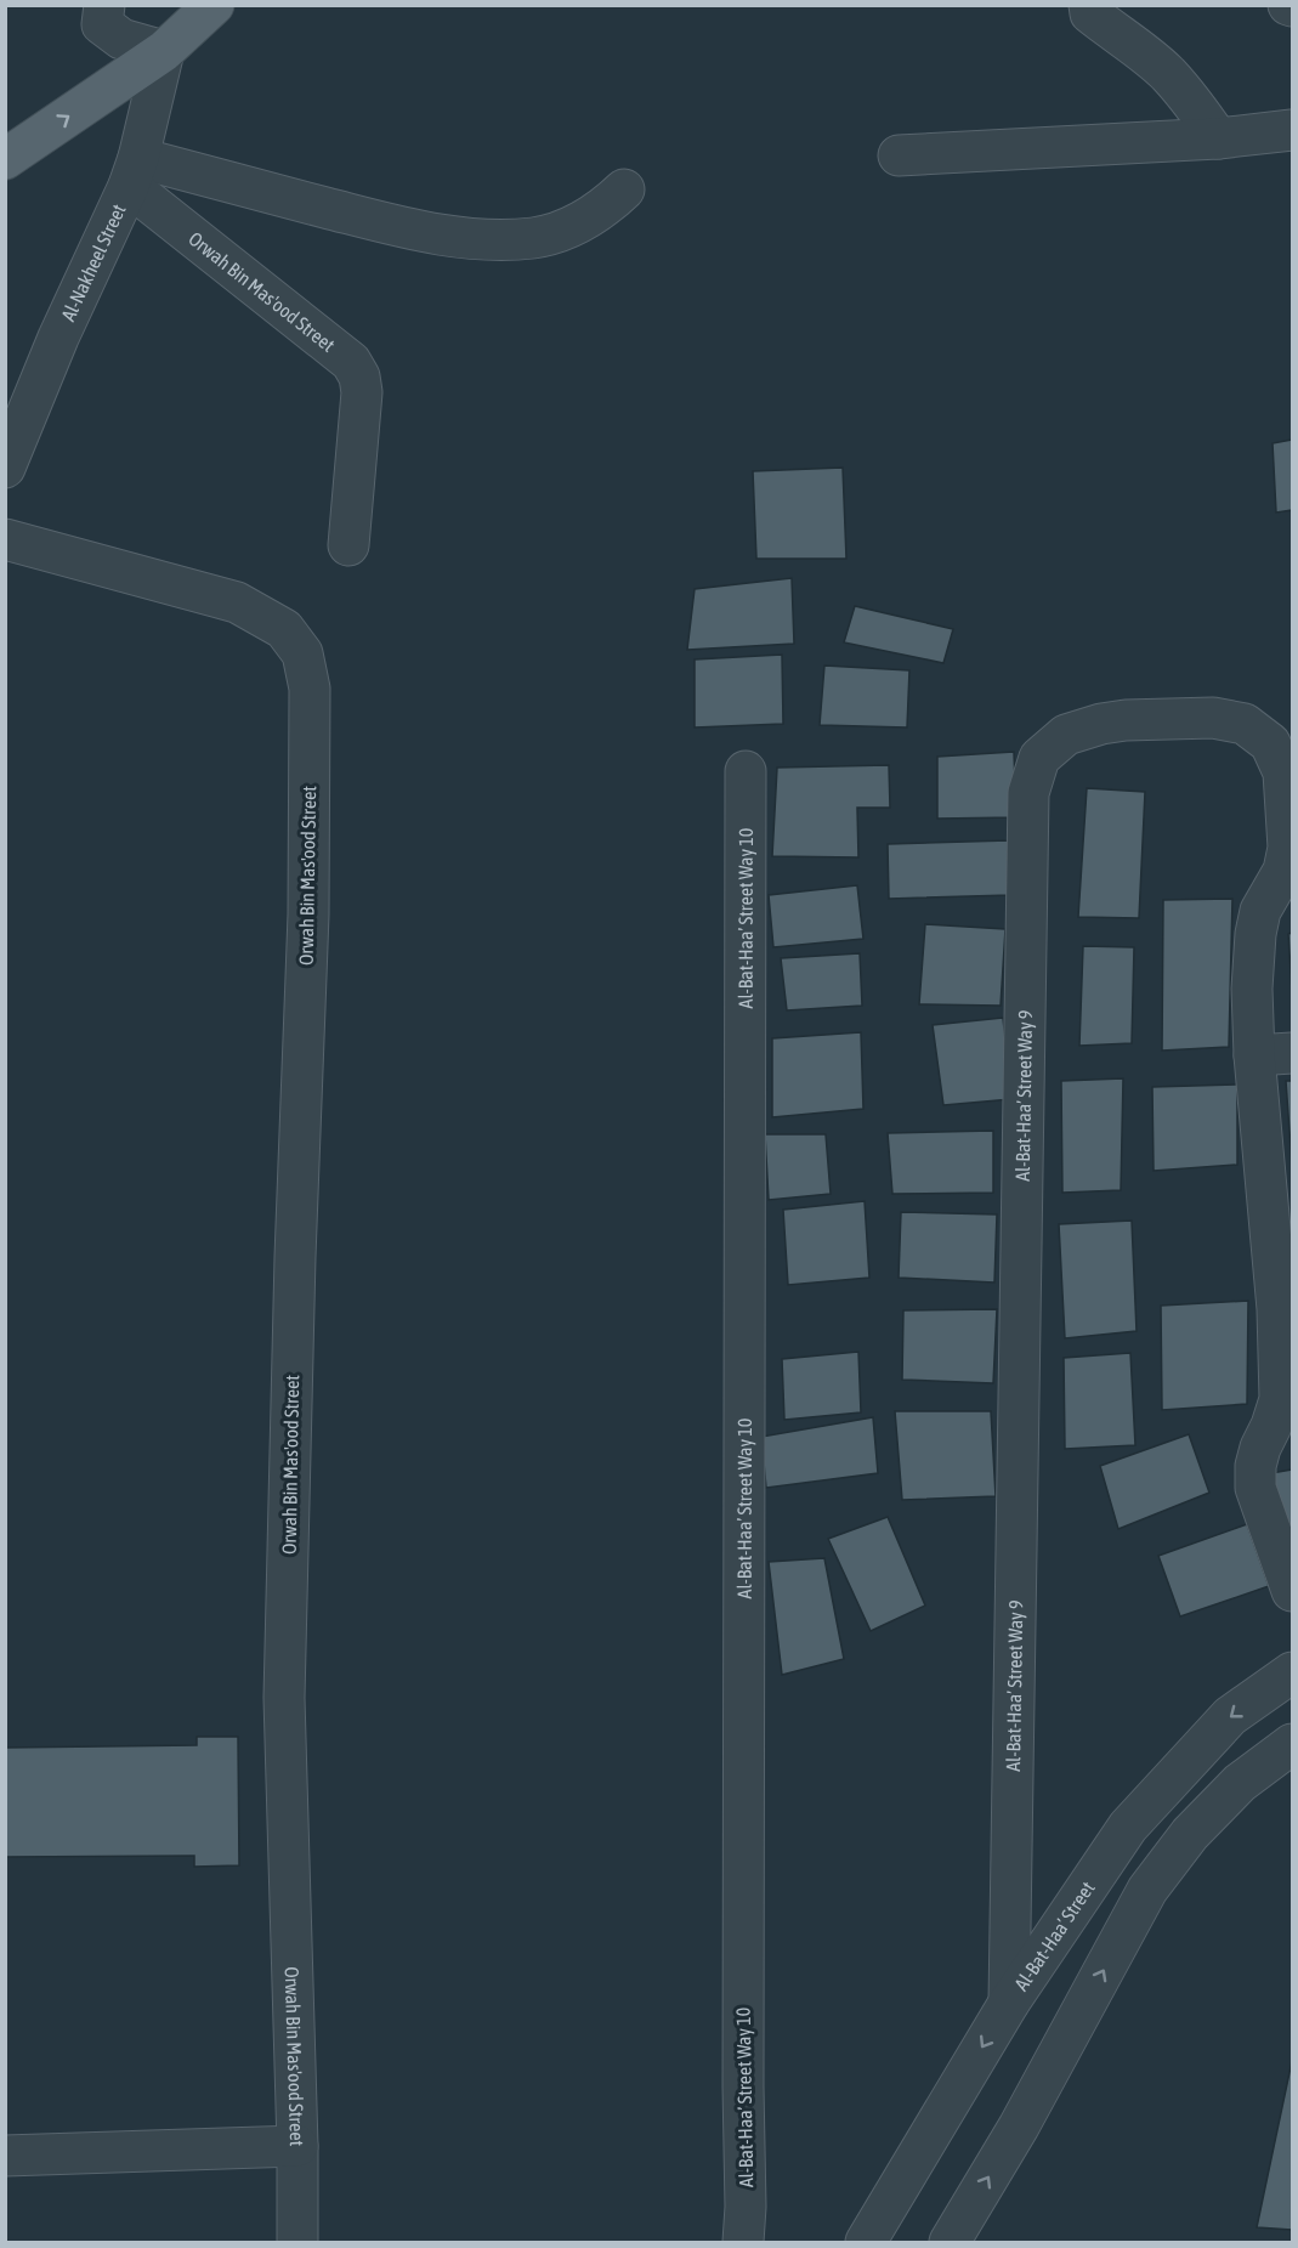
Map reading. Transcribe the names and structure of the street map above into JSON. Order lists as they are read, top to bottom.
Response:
{
  "streets": {
    "street": [
      "Al-Nakheel Street",
      "Orwah Bin Mas'ood Street",
      "Al-Bat-Haa’ Street Way 10",
      "Al-Bat-Haa’ Street Way 9",
      "Al-Bat-Haa’ Street"
    ]
  },
  "crossings": [
    ["Al-Nakheel Street", "Orwah Bin Mas'ood Street"],
    ["Al-Bat-Haa’ Street Way 9", "Al-Bat-Haa’ Street"]
  ]
}
